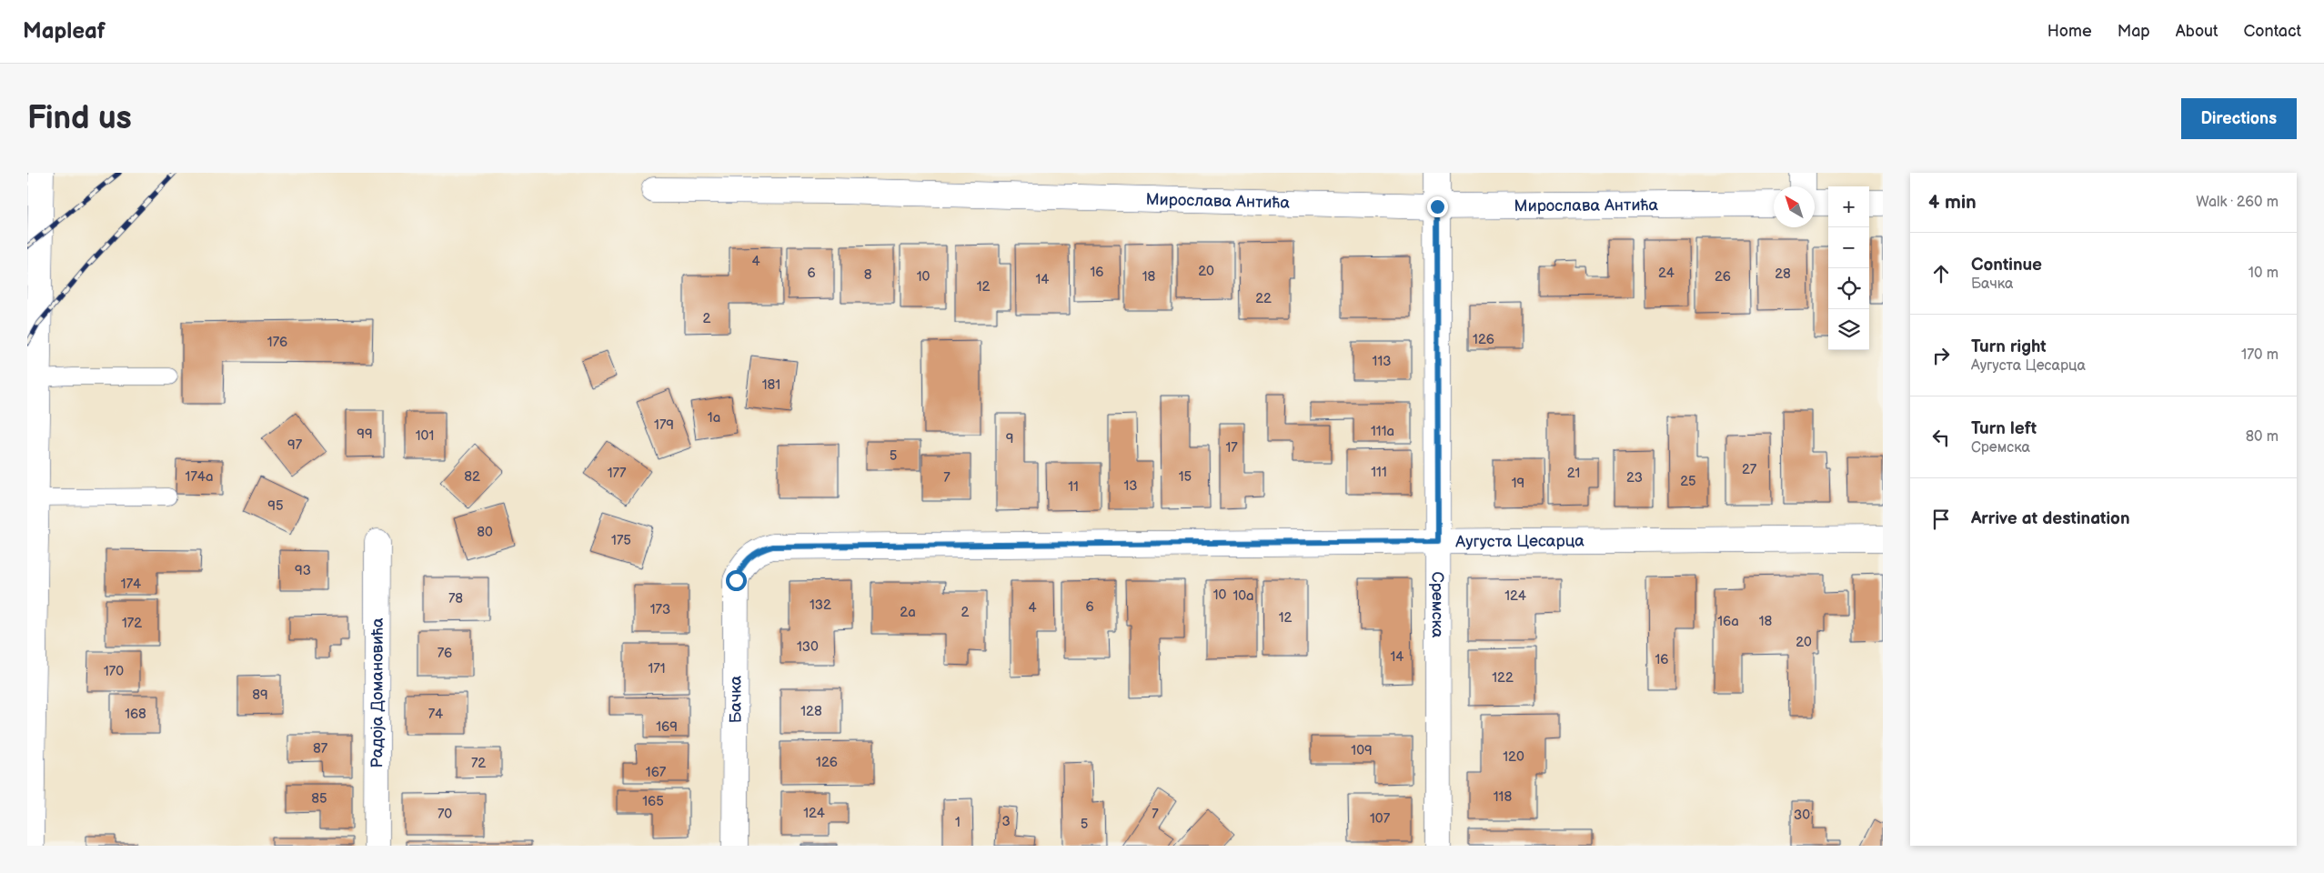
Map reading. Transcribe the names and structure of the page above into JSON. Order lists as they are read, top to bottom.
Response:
{
  "streets": {
    "street": [
      "Мирослава Антића",
      "Аугуста Цесарца",
      "Сремска",
      "Радоја Домановића",
      "Бачка"
    ]
  },
  "crossings": [
    ["Мирослава Антића", "Сремска"],
    ["Аугуста Цесарца", "Сремска"],
    ["Аугуста Цесарца", "Бачка"]
  ],
  "house_numbers": [
    "4",
    "20",
    "16",
    "6",
    "24",
    "28",
    "8",
    "10",
    "18",
    "26",
    "14",
    "12",
    "22",
    "2",
    "126",
    "176",
    "113",
    "181",
    "1a",
    "179",
    "111a",
    "99",
    "101",
    "9",
    "97",
    "17",
    "5",
    "27",
    "111",
    "177",
    "21",
    "174a",
    "82",
    "15",
    "7",
    "23",
    "25",
    "19",
    "13",
    "11",
    "95",
    "80",
    "175",
    "93",
    "174",
    "10",
    "10a",
    "124",
    "78",
    "132",
    "6",
    "4",
    "173",
    "2a",
    "2",
    "12",
    "16a",
    "18",
    "172",
    "20",
    "130",
    "76",
    "14",
    "16",
    "171",
    "170",
    "122",
    "89",
    "128",
    "168",
    "74",
    "169",
    "87",
    "109",
    "120",
    "126",
    "72",
    "167",
    "118",
    "85",
    "165",
    "124",
    "70",
    "7",
    "30",
    "107",
    "3",
    "1",
    "5"
  ],
  "north": "top left",
  "page": {
    "header": "Mapleaf",
    "nav": [
      "Home",
      "Map",
      "About",
      "Contact"
    ],
    "buttons": "Directions",
    "title": "Find us",
    "heading": ["4 min", "Walk · 260 m"],
    "map_buttons": ["+", "−"],
    "list": [
      ["Continue", "Бачка", "10 m"],
      ["Turn right", "Аугуста Цесарца", "170 m"],
      ["Turn left", "Сремска", "80 m"],
      "Arrive at destination"
    ]
  }
}
